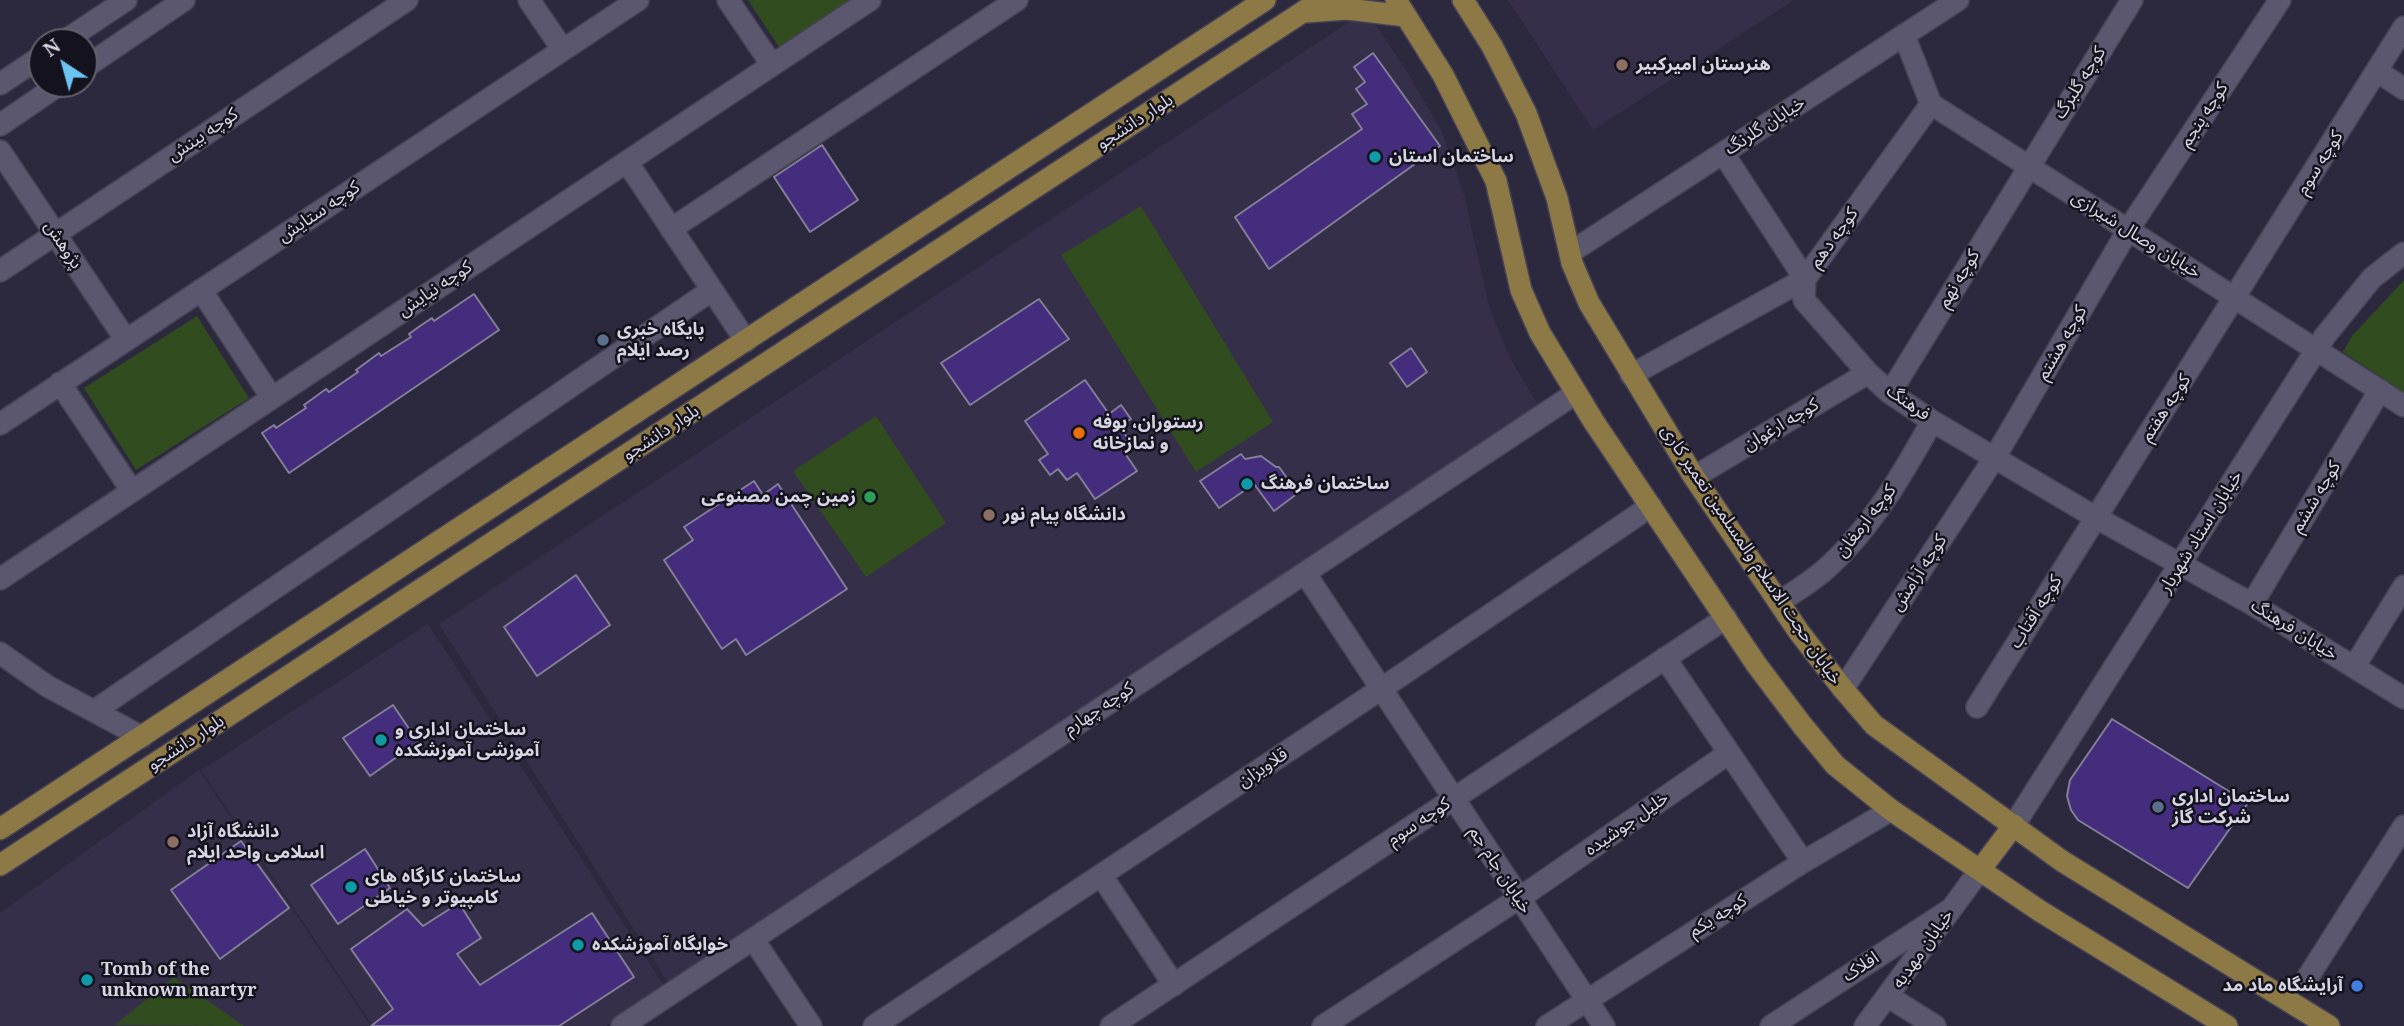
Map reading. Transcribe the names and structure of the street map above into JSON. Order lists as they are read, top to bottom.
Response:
{
  "streets": {
    "main road": ["بلوار دانشجو", "خیابان حجت الاسلام والمسلمین تعمیر کاری"],
    "street": [
      "کوچه گلبرگ",
      "کوچه پنجم",
      "خیابان گلرنگ",
      "کوچه بینش",
      "کوچه سوم",
      "کوچه ستایش",
      "خیابان وصال شیرازی",
      "کوچه دهم",
      "پژوهش",
      "کوچه نهم",
      "كوچه نيايش",
      "کوچه هشتم",
      "فرهنگ",
      "کوچه هفتم",
      "کوچه ارغوان",
      "کوچه ششم",
      "کوچه ارمغان",
      "خیابان استاد شهریار",
      "کوچه آرامش",
      "کوچه آفتاب",
      "خیابان فرهنگ",
      "کوچه چهارم",
      "قلاویزان",
      "خلیل جوشیده",
      "خیابان جام جم",
      "کوچه یکم",
      "خیابان مهدیه",
      "افلاک"
    ]
  },
  "crossings": [
    ["کوچه گلبرگ", "خیابان وصال شیرازی"],
    ["کوچه گلبرگ", "کوچه نهم"],
    ["کوچه پنجم", "خیابان وصال شیرازی"],
    ["کوچه پنجم", "کوچه هشتم"],
    ["خیابان گلرنگ", "فرهنگ"],
    ["خیابان گلرنگ", "خیابان حجت الاسلام والمسلمین تعمیر کاری"],
    ["کوچه بینش", "پژوهش"],
    ["کوچه سوم", "خیابان وصال شیرازی"],
    ["کوچه سوم", "کوچه هفتم"],
    ["کوچه سوم", "خیابان جام جم"],
    ["کوچه ستایش", "پژوهش"],
    ["خیابان وصال شیرازی", "کوچه دهم"],
    ["خیابان وصال شیرازی", "کوچه نهم"],
    ["خیابان وصال شیرازی", "کوچه هشتم"],
    ["خیابان وصال شیرازی", "کوچه هفتم"],
    ["خیابان وصال شیرازی", "کوچه ششم"],
    ["خیابان وصال شیرازی", "خیابان استاد شهریار"],
    ["کوچه دهم", "فرهنگ"],
    ["کوچه دهم", "خیابان حجت الاسلام والمسلمین تعمیر کاری"],
    ["کوچه نهم", "فرهنگ"],
    ["کوچه هشتم", "فرهنگ"],
    ["کوچه هشتم", "کوچه آرامش"],
    ["فرهنگ", "کوچه هفتم"],
    ["فرهنگ", "کوچه ارغوان"],
    ["فرهنگ", "کوچه ارمغان"],
    ["فرهنگ", "خیابان استاد شهریار"],
    ["فرهنگ", "کوچه آرامش"],
    ["فرهنگ", "کوچه آفتاب"],
    ["فرهنگ", "خیابان فرهنگ"],
    ["کوچه هفتم", "کوچه آفتاب"],
    ["کوچه ارغوان", "خیابان حجت الاسلام والمسلمین تعمیر کاری"],
    ["کوچه ششم", "خیابان فرهنگ"],
    ["کوچه ارمغان", "خیابان حجت الاسلام والمسلمین تعمیر کاری"],
    ["خیابان استاد شهریار", "خیابان حجت الاسلام والمسلمین تعمیر کاری"],
    ["خیابان استاد شهریار", "خیابان فرهنگ"],
    ["خیابان حجت الاسلام والمسلمین تعمیر کاری", "کوچه آرامش"],
    ["کوچه چهارم", "خیابان جام جم"],
    ["قلاویزان", "خیابان جام جم"],
    ["خلیل جوشیده", "خیابان جام جم"],
    ["خیابان جام جم", "کوچه یکم"],
    ["خیابان مهدیه", "افلاک"]
  ],
  "places": [
    "هنرستان امیرکبیر",
    "ساختمان استان",
    "پایگاه خبری رصد ایلام",
    "رستوران، بوفه و نمازخانه",
    "ساختمان فرهنگ",
    "زمین چمن مصنوعی",
    "دانشگاه پیام نور",
    "ساختمان اداری و آموزشی آموزشکده",
    "ساختمان اداری شرکت گاز",
    "دانشگاه آزاد اسلامی واحد ایلام",
    "ساختمان کارگاه های کامپیوتر و خیاطی",
    "خوابگاه آموزشکده",
    "Tomb of the unknown martyr",
    "آرایشگاه ماد مد"
  ],
  "north": "top left"
}
